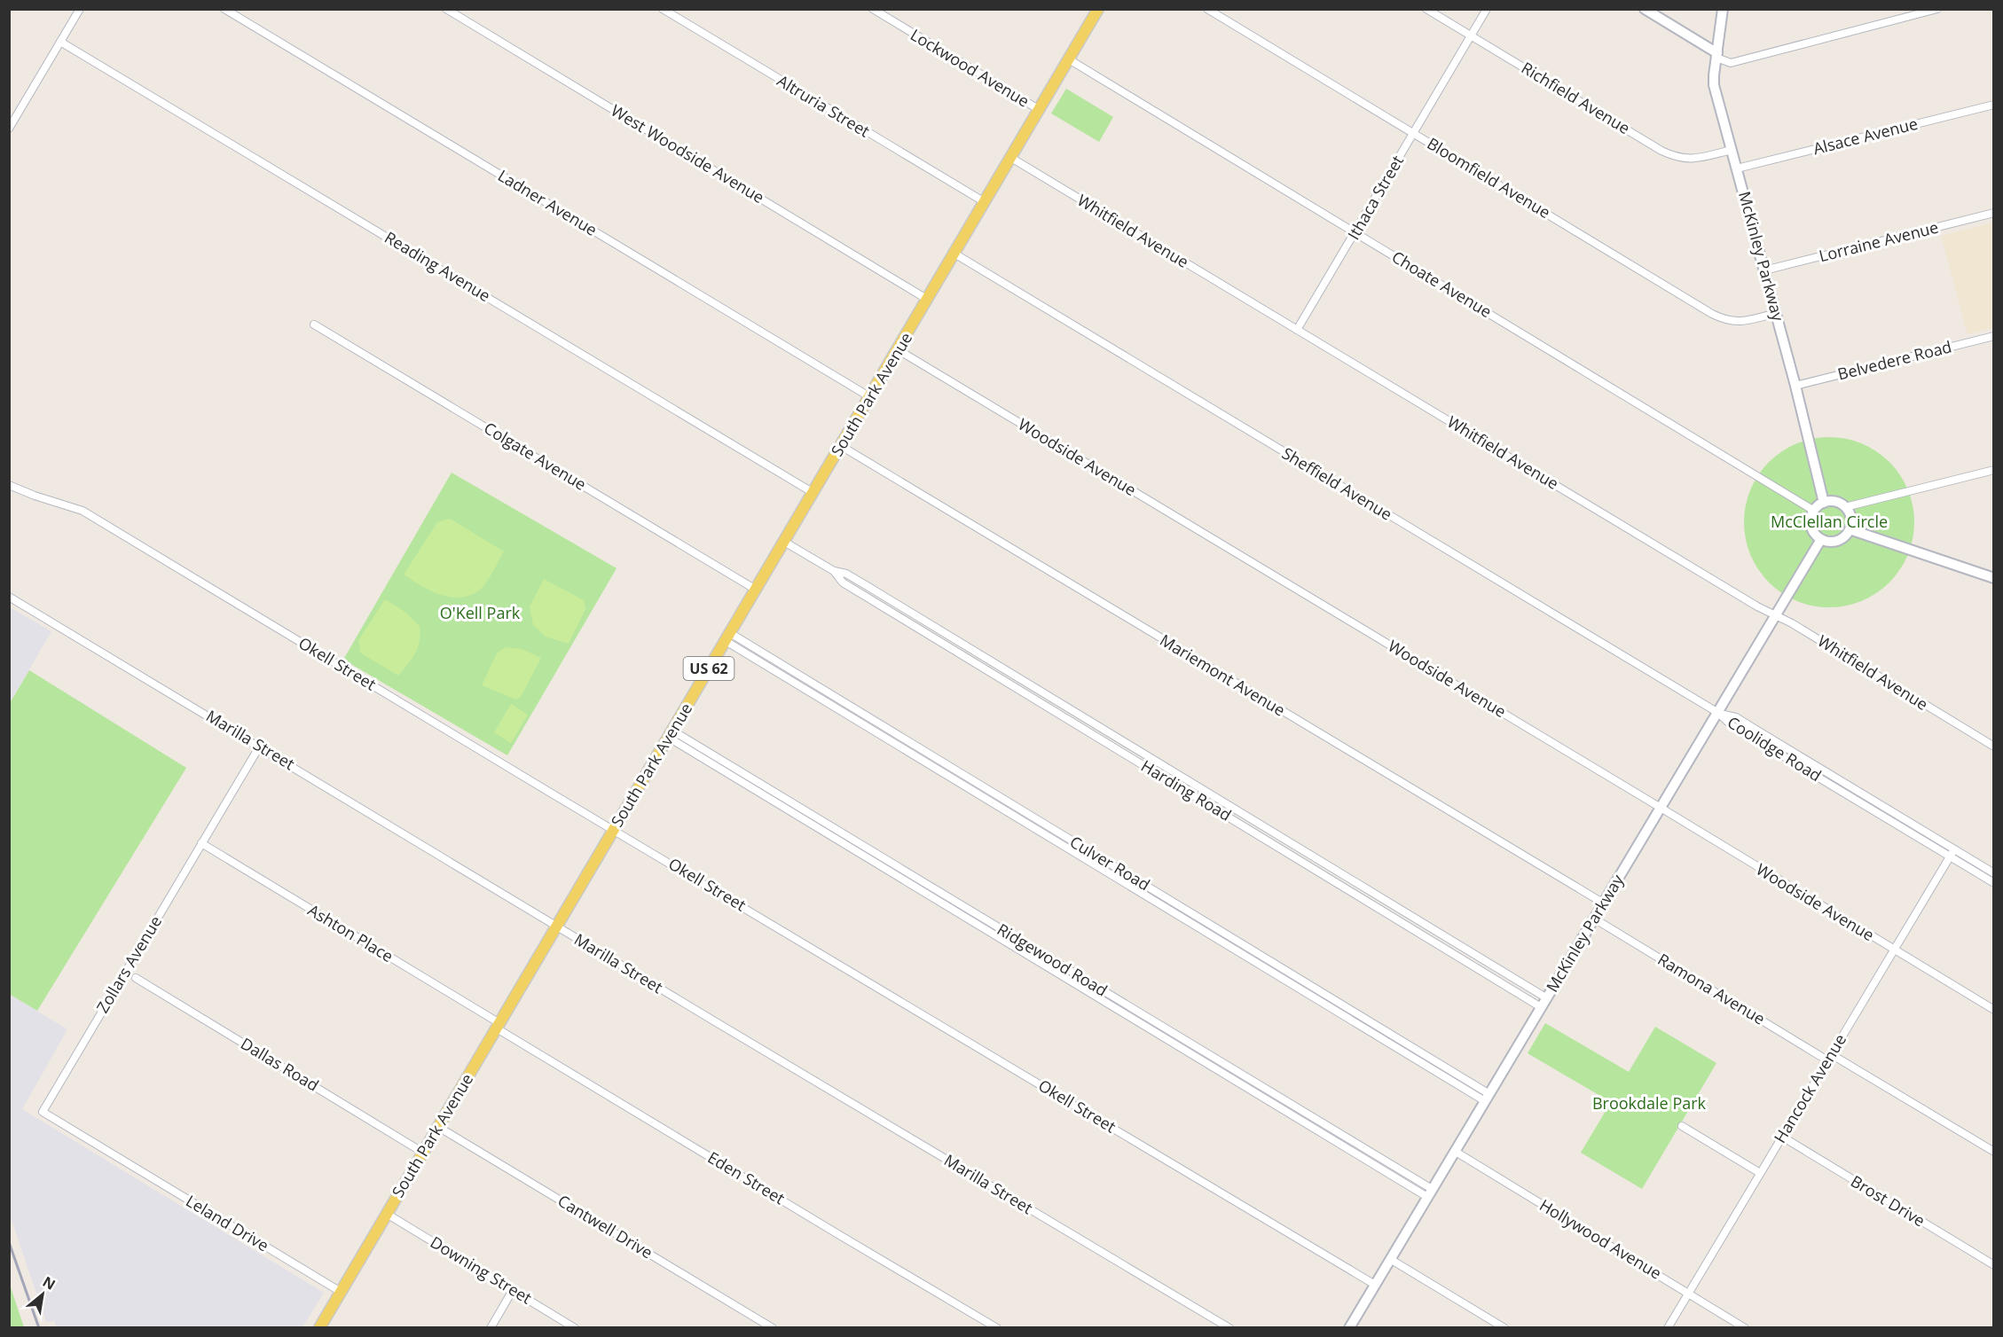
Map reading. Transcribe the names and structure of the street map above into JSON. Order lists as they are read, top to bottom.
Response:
{
  "streets": {
    "main road": ["South Park Avenue", "US 62"],
    "street": [
      "Lockwood Avenue",
      "Richfield Avenue",
      "Altruria Street",
      "Alsace Avenue",
      "West Woodside Avenue",
      "Bloomfield Avenue",
      "Ithaca Street",
      "Ladner Avenue",
      "Whitfield Avenue",
      "Lorraine Avenue",
      "McKinley Parkway",
      "Reading Avenue",
      "Choate Avenue",
      "Belvedere Road",
      "Colgate Avenue",
      "Woodside Avenue",
      "Sheffield Avenue",
      "Okell Street",
      "Mariemont Avenue",
      "Marilla Street",
      "Coolidge Road",
      "Harding Road",
      "Culver Road",
      "Ashton Place",
      "Ridgewood Road",
      "Zollars Avenue",
      "Ramona Avenue",
      "Dallas Road",
      "Hancock Avenue",
      "Eden Street",
      "Brost Drive",
      "Leland Drive",
      "Cantwell Drive",
      "Hollywood Avenue",
      "Downing Street"
    ]
  },
  "crossings": [
    ["Lockwood Avenue", "South Park Avenue"],
    ["Richfield Avenue", "Ithaca Street"],
    ["Richfield Avenue", "McKinley Parkway"],
    ["Altruria Street", "South Park Avenue"],
    ["Alsace Avenue", "McKinley Parkway"],
    ["West Woodside Avenue", "South Park Avenue"],
    ["Bloomfield Avenue", "Ithaca Street"],
    ["Bloomfield Avenue", "McKinley Parkway"],
    ["Ithaca Street", "Whitfield Avenue"],
    ["Ithaca Street", "Choate Avenue"],
    ["Ladner Avenue", "South Park Avenue"],
    ["Whitfield Avenue", "McKinley Parkway"],
    ["Whitfield Avenue", "South Park Avenue"],
    ["Lorraine Avenue", "McKinley Parkway"],
    ["McKinley Parkway", "Choate Avenue"],
    ["McKinley Parkway", "Belvedere Road"],
    ["McKinley Parkway", "Woodside Avenue"],
    ["McKinley Parkway", "Sheffield Avenue"],
    ["McKinley Parkway", "Okell Street"],
    ["McKinley Parkway", "Mariemont Avenue"],
    ["McKinley Parkway", "Coolidge Road"],
    ["McKinley Parkway", "Harding Road"],
    ["McKinley Parkway", "Culver Road"],
    ["McKinley Parkway", "Ridgewood Road"],
    ["McKinley Parkway", "Ramona Avenue"],
    ["McKinley Parkway", "Hollywood Avenue"],
    ["Reading Avenue", "South Park Avenue"],
    ["Choate Avenue", "South Park Avenue"],
    ["South Park Avenue", "Colgate Avenue"],
    ["South Park Avenue", "Woodside Avenue"],
    ["South Park Avenue", "Sheffield Avenue"],
    ["South Park Avenue", "Okell Street"],
    ["South Park Avenue", "Mariemont Avenue"],
    ["South Park Avenue", "Marilla Street"],
    ["South Park Avenue", "Harding Road"],
    ["South Park Avenue", "Culver Road"],
    ["South Park Avenue", "Ashton Place"],
    ["South Park Avenue", "Ridgewood Road"],
    ["South Park Avenue", "Dallas Road"],
    ["South Park Avenue", "Eden Street"],
    ["South Park Avenue", "Leland Drive"],
    ["South Park Avenue", "Cantwell Drive"],
    ["South Park Avenue", "Downing Street"],
    ["Woodside Avenue", "Hancock Avenue"],
    ["Sheffield Avenue", "Coolidge Road"],
    ["Marilla Street", "Zollars Avenue"],
    ["Coolidge Road", "Hancock Avenue"],
    ["Ashton Place", "Zollars Avenue"],
    ["Ashton Place", "Eden Street"],
    ["Zollars Avenue", "Leland Drive"],
    ["Ramona Avenue", "Hancock Avenue"],
    ["Hancock Avenue", "Brost Drive"],
    ["Hancock Avenue", "Hollywood Avenue"]
  ],
  "parks": ["McClellan Circle", "O'Kell Park", "Brookdale Park"],
  "north": "top right"
}
